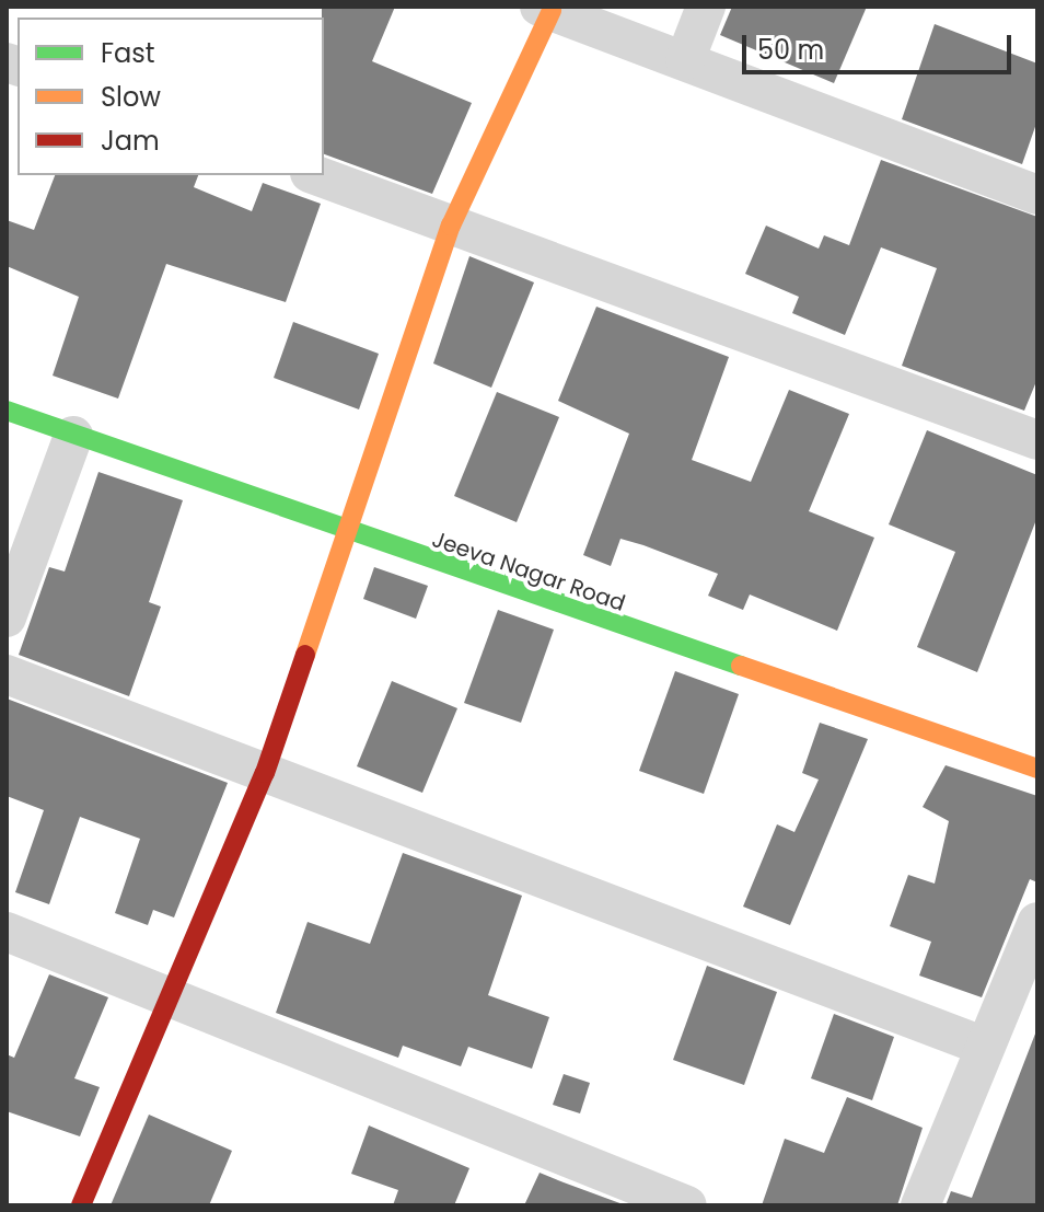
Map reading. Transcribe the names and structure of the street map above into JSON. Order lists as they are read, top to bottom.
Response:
{
  "streets": {
    "street": ["Jeeva Nagar Road"]
  },
  "legend": ["Fast", "Slow", "Jam"],
  "scale_bar": "50 m"
}
